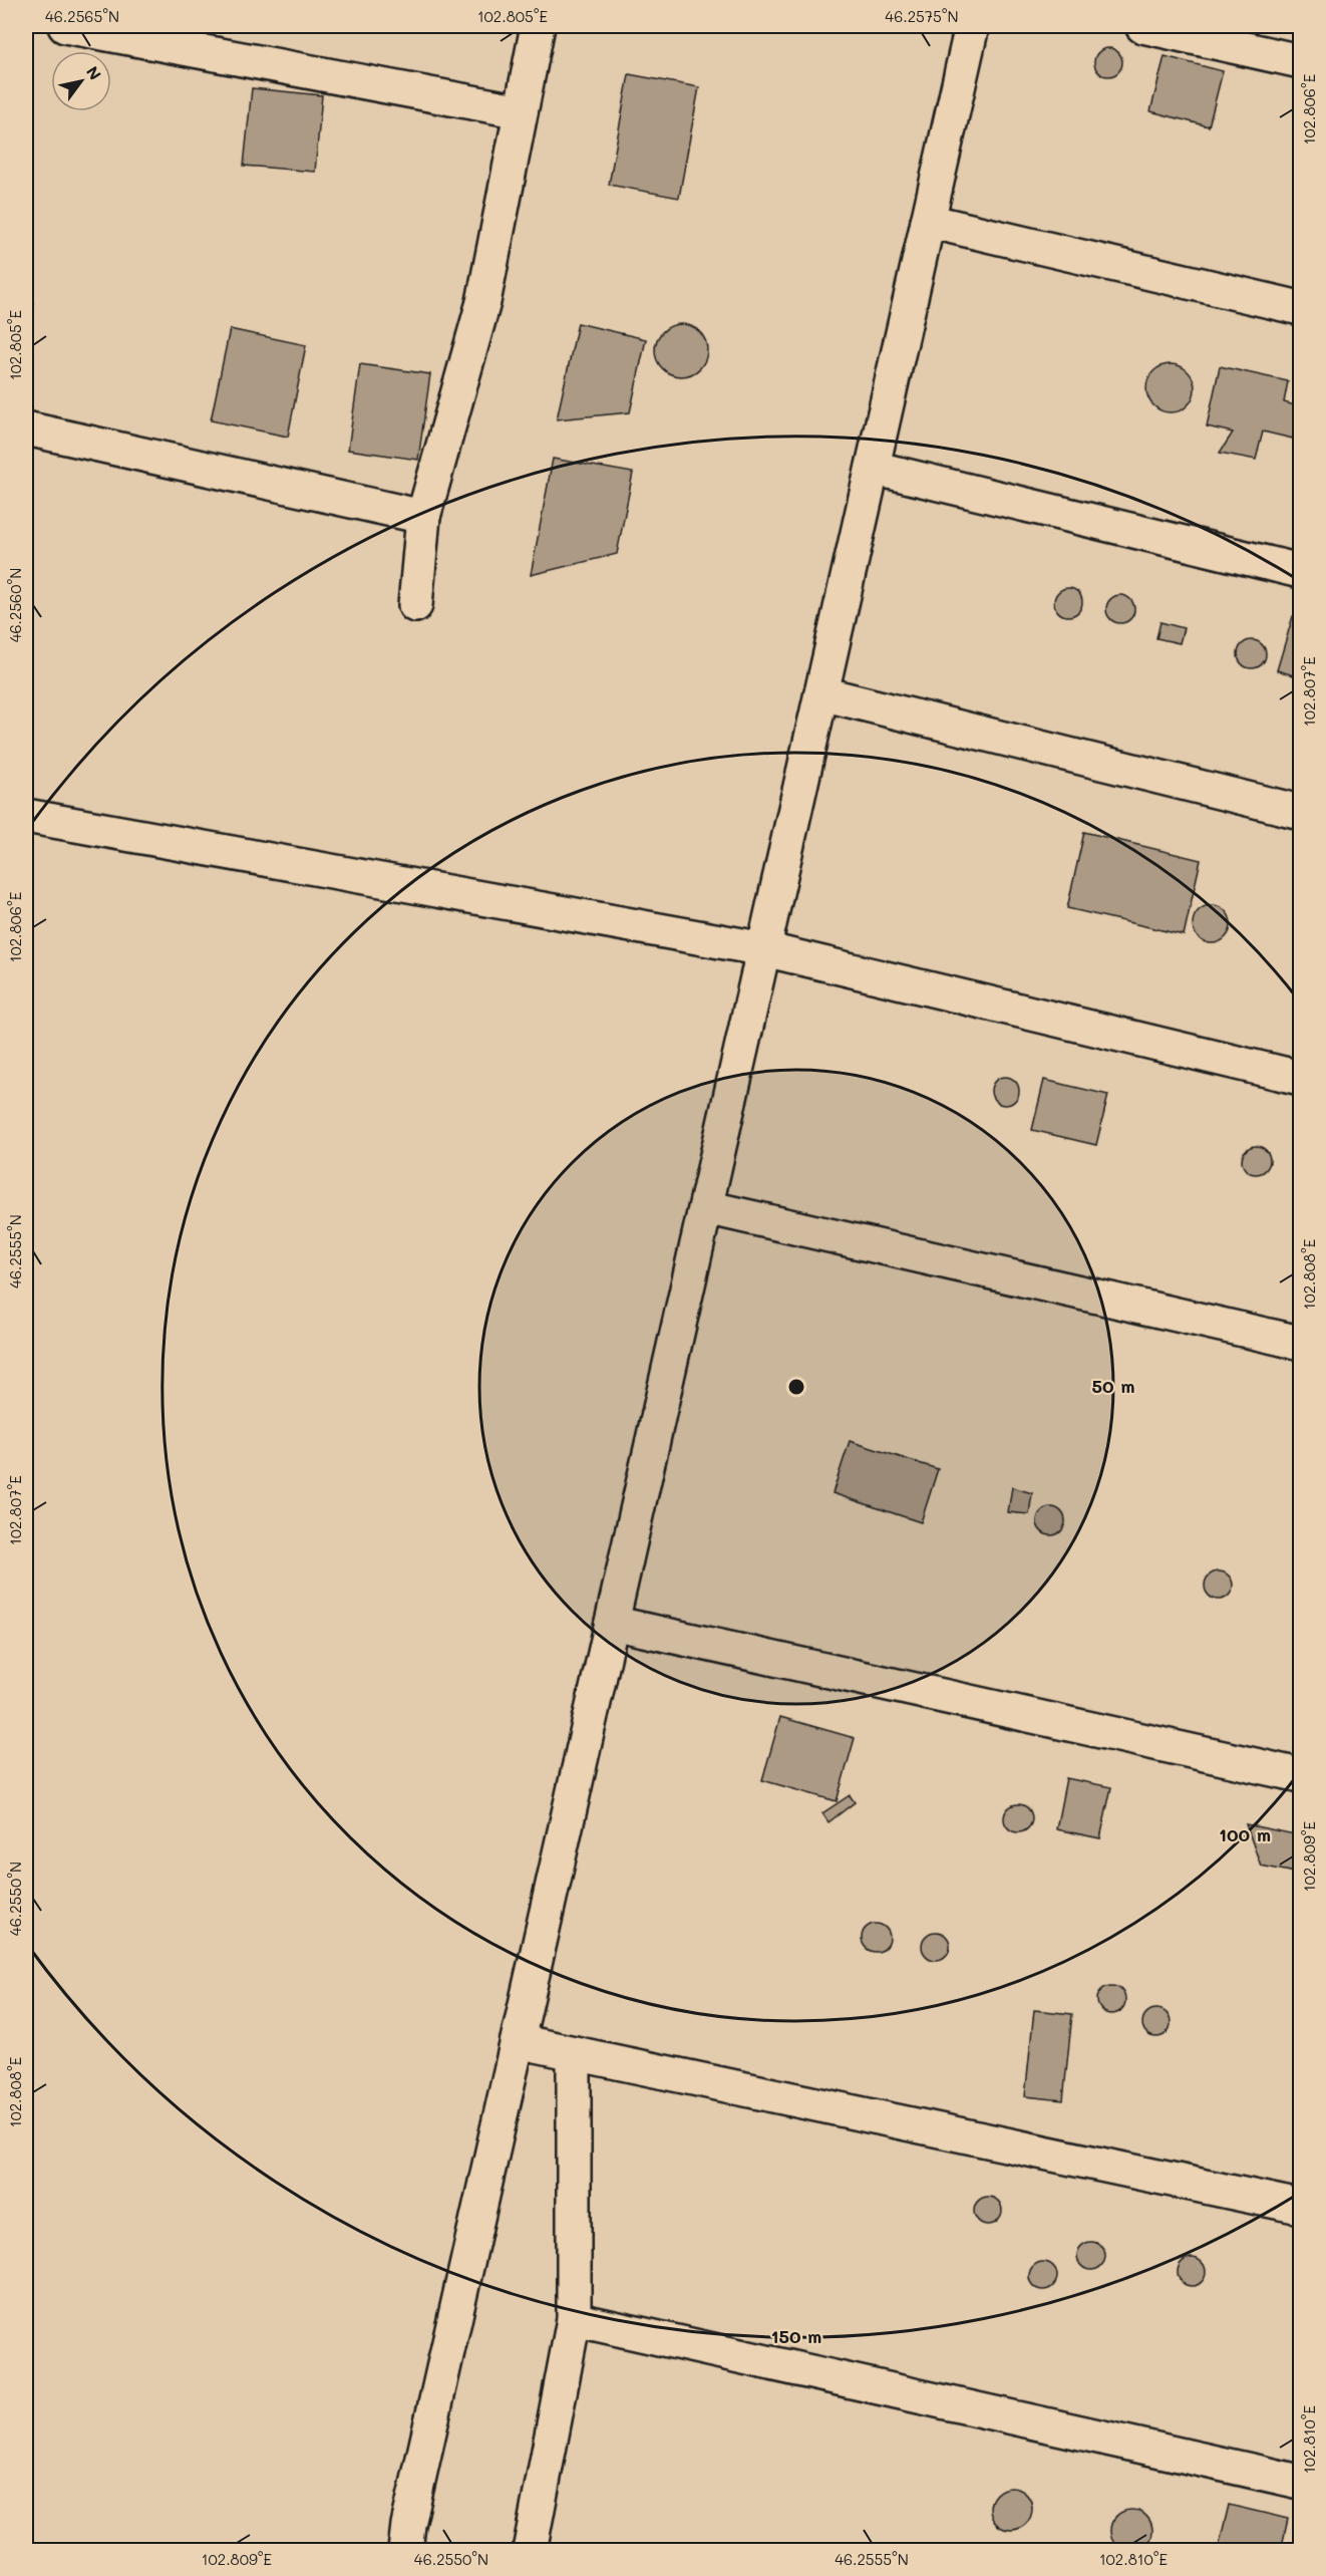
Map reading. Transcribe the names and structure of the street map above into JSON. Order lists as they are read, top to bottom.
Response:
{
  "north": "top right",
  "coordinates": [
    "46.2565°N",
    "102.805°E",
    "46.2575°N",
    "102.806°E",
    "46.2560°N",
    "102.807°E",
    "46.2555°N",
    "102.808°E",
    "102.809°E",
    "46.2550°N",
    "102.810°E"
  ],
  "rings": ["50 m", "100 m", "150 m"]
}
